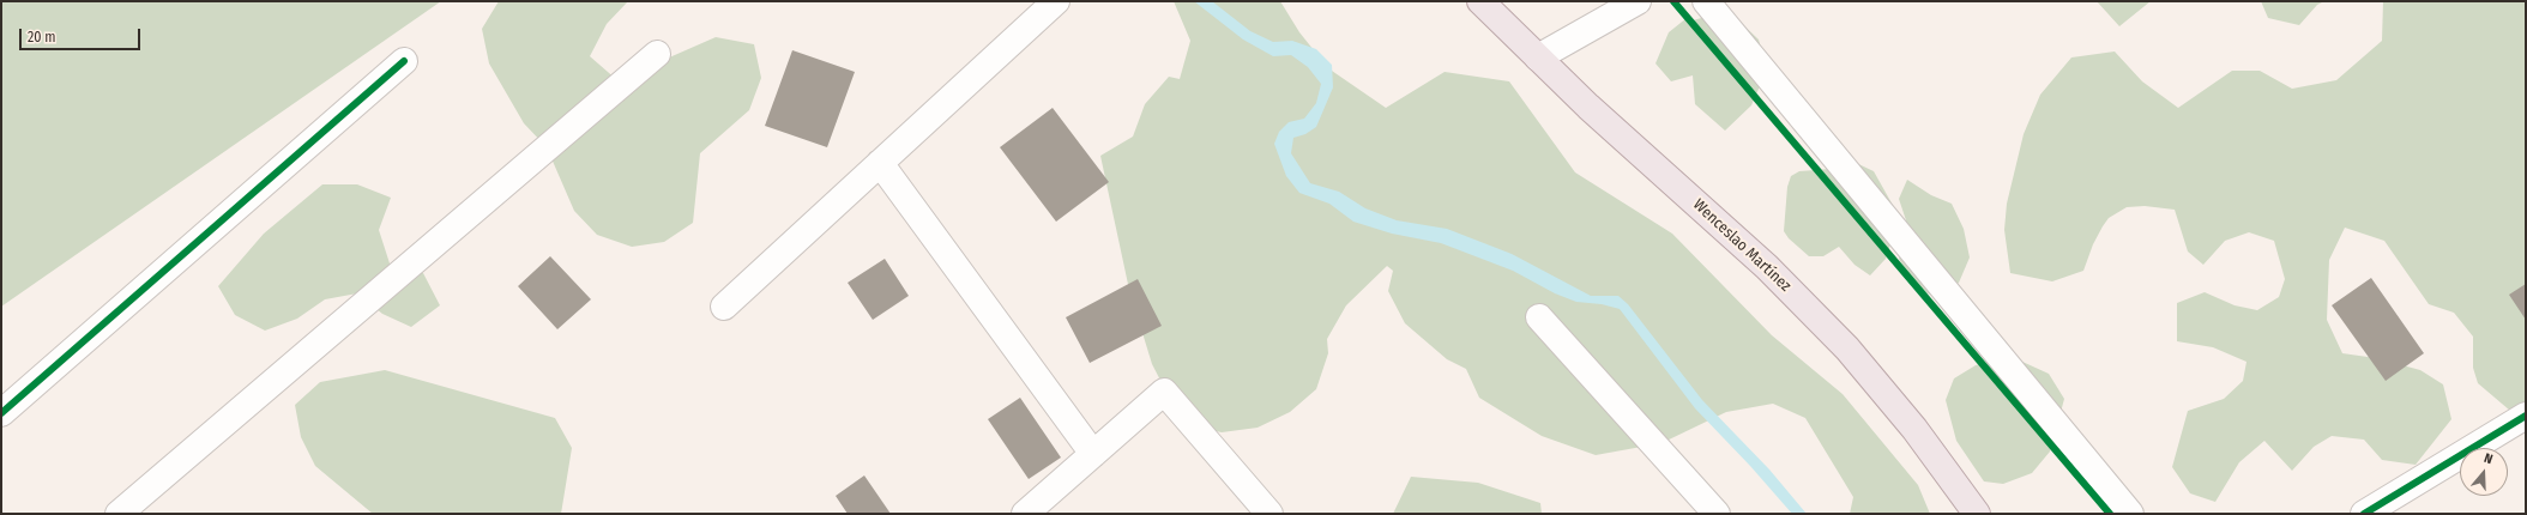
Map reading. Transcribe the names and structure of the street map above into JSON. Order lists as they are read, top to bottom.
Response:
{
  "streets": {
    "main road": ["Wenceslao Martínez"]
  },
  "scale_bar": "20 m",
  "north": "top"
}
